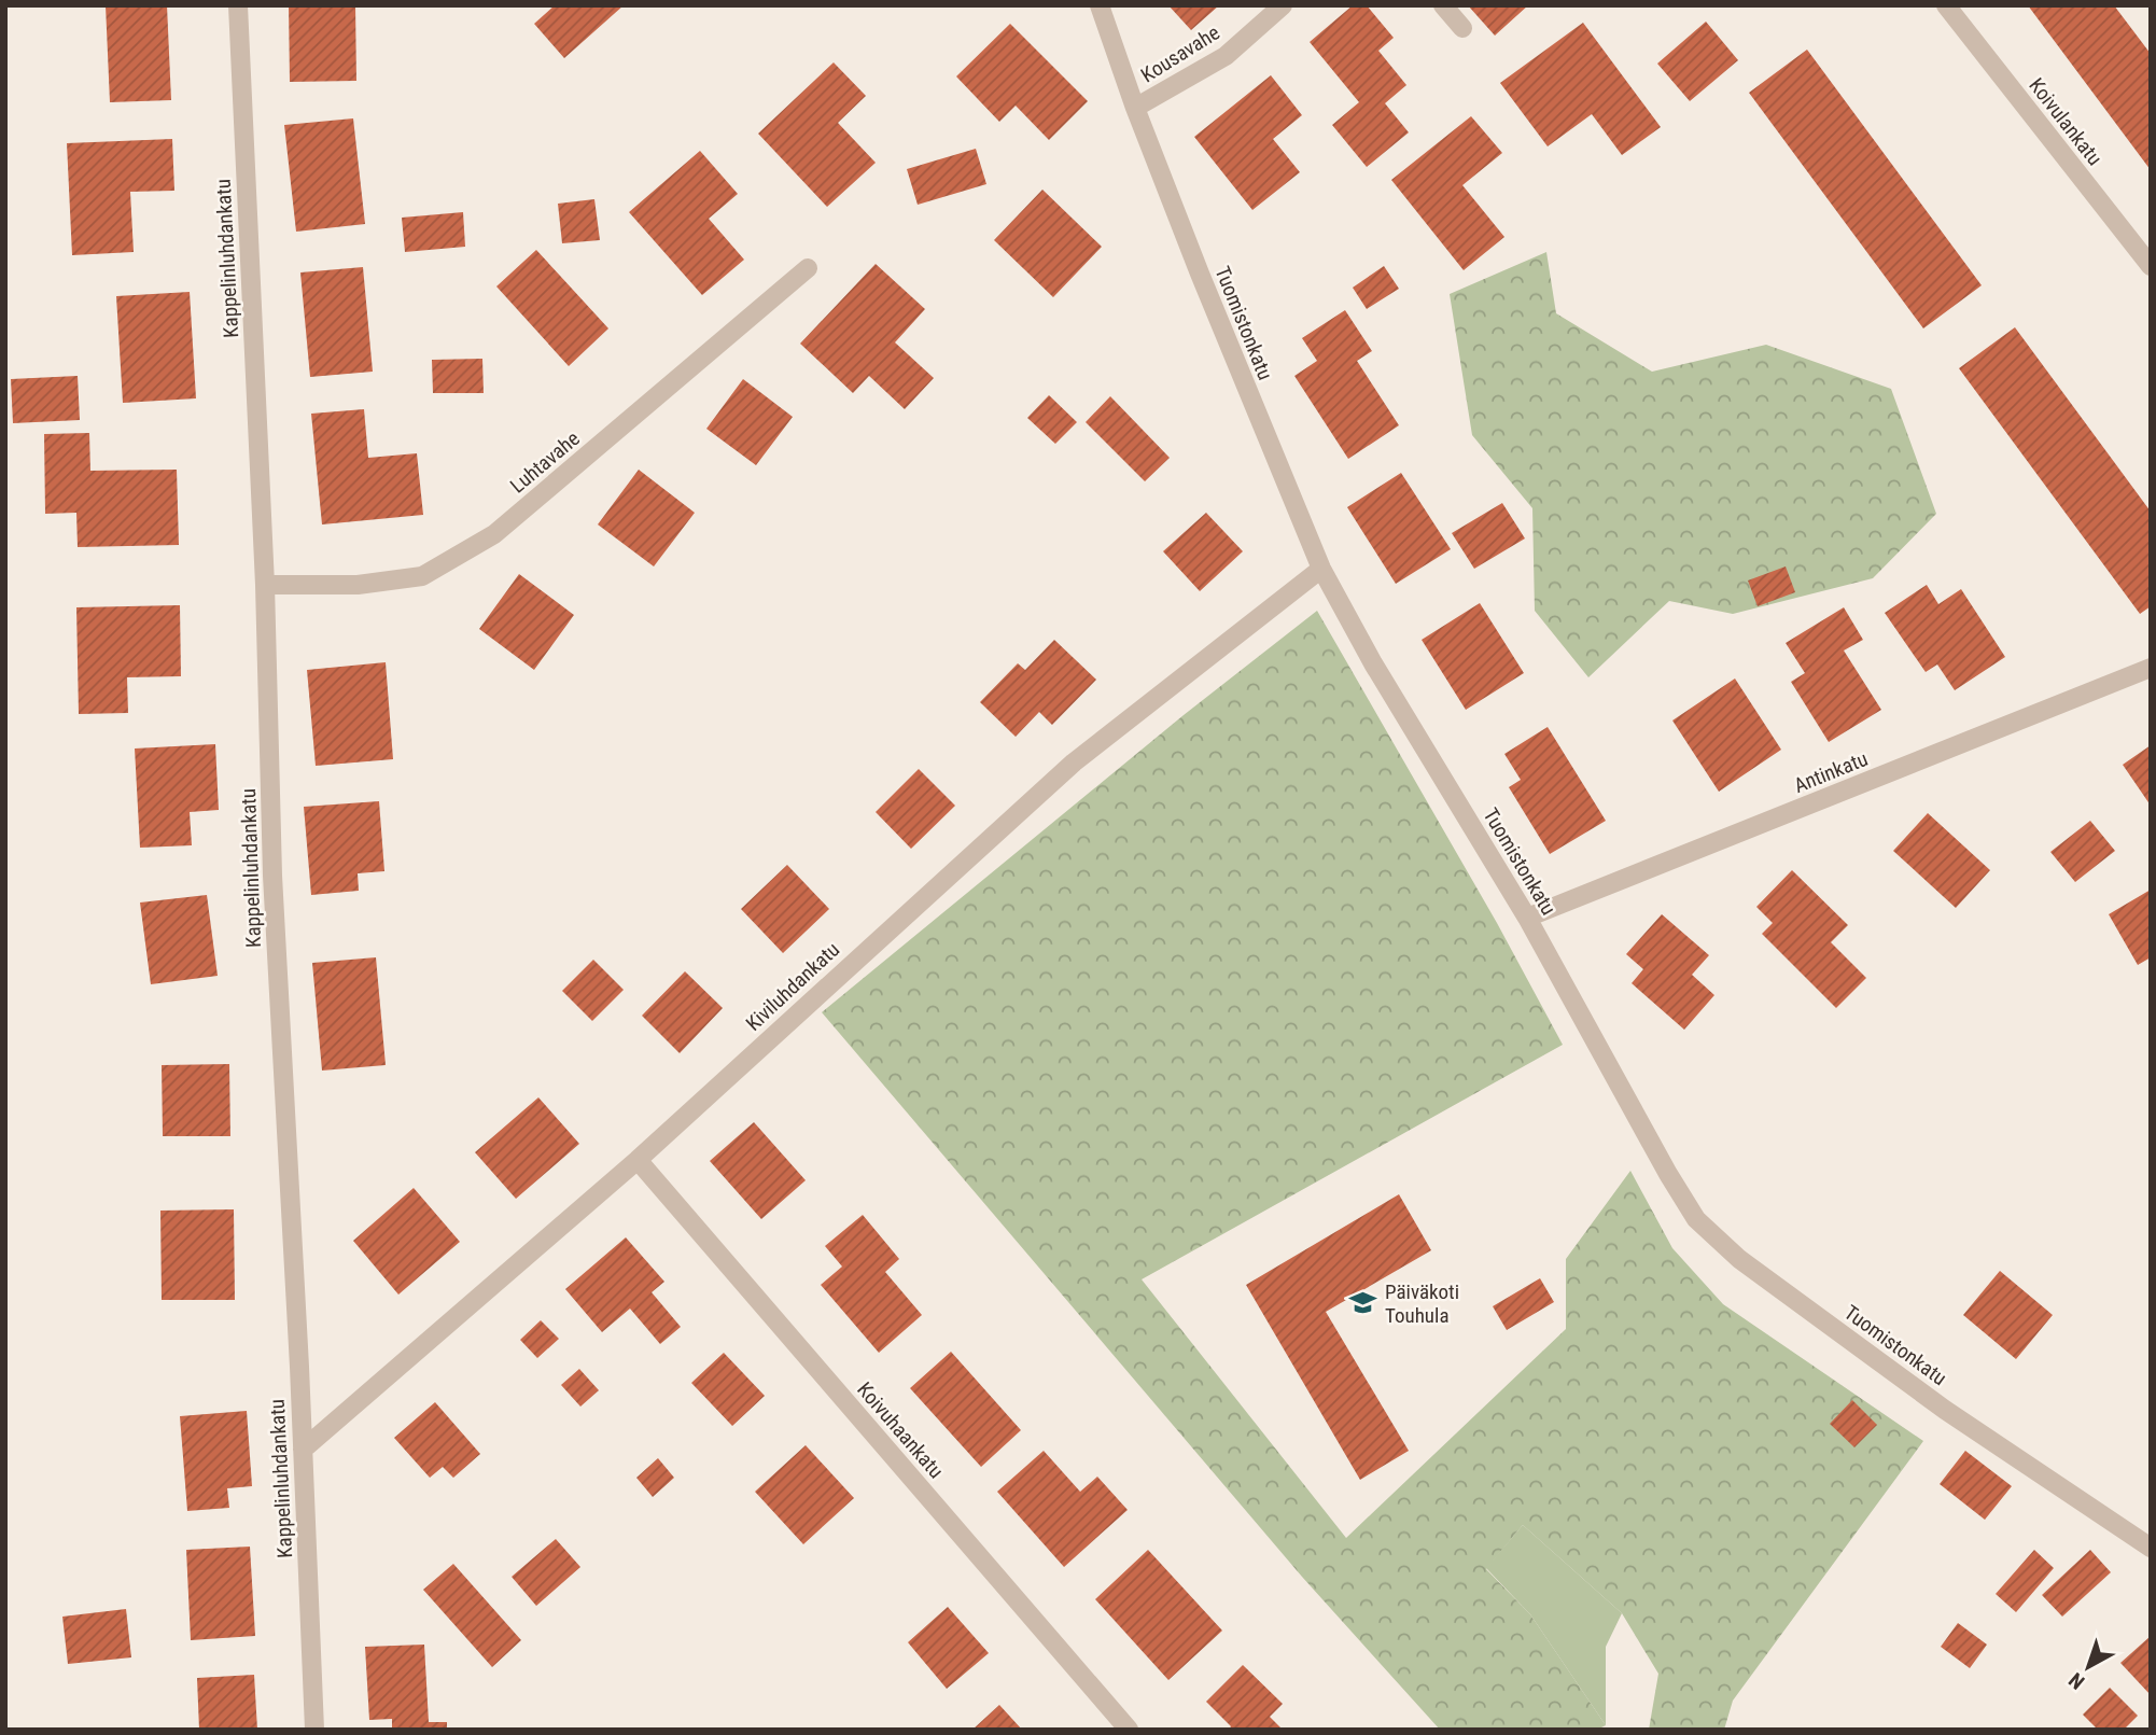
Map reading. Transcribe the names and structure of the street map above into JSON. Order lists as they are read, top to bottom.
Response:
{
  "streets": {
    "street": [
      "Kousavahe",
      "Koivulankatu",
      "Kappelinluhdankatu",
      "Tuomistonkatu",
      "Luhtavahe",
      "Antinkatu",
      "Kiviluhdankatu",
      "Koivuhaankatu"
    ]
  },
  "crossings": [
    ["Kousavahe", "Tuomistonkatu"],
    ["Kappelinluhdankatu", "Luhtavahe"],
    ["Kappelinluhdankatu", "Kiviluhdankatu"],
    ["Tuomistonkatu", "Antinkatu"],
    ["Tuomistonkatu", "Kiviluhdankatu"],
    ["Kiviluhdankatu", "Koivuhaankatu"]
  ],
  "places": {
    "school or university": ["Päiväkoti Touhula"]
  },
  "north": "bottom left"
}
